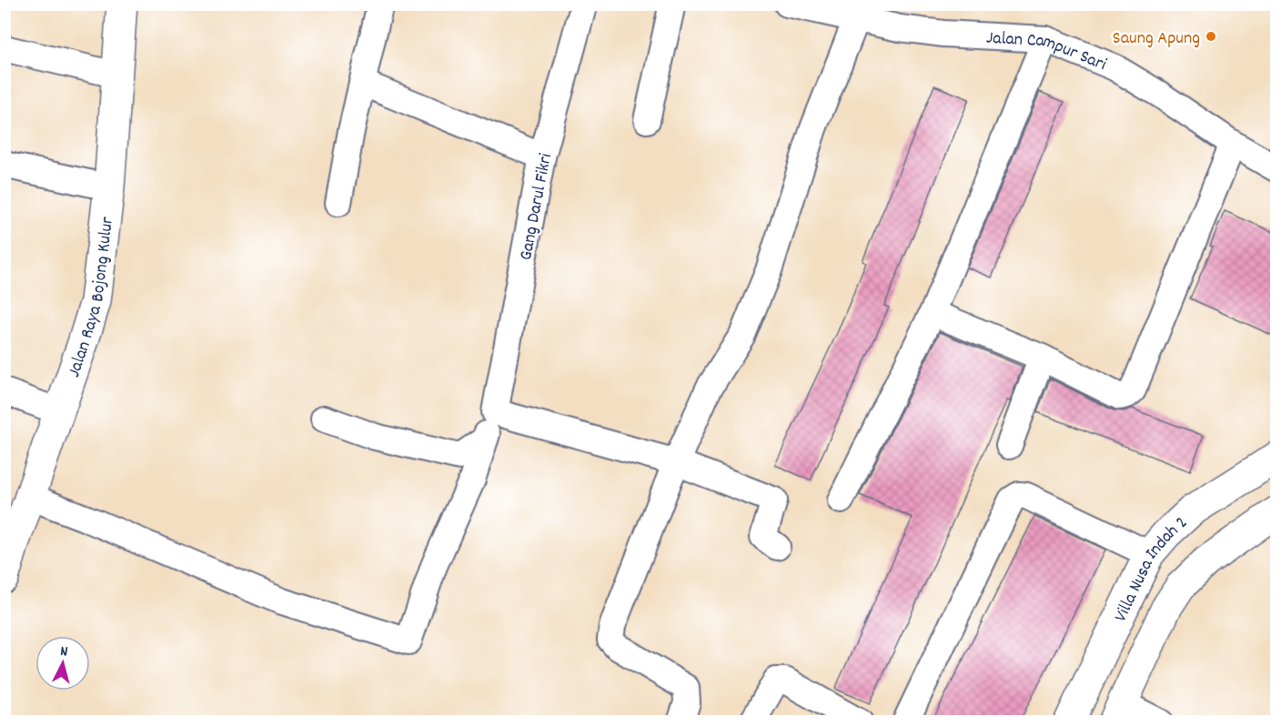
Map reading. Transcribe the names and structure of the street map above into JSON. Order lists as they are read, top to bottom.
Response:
{
  "streets": {
    "street": [
      "Jalan Campur Sari",
      "Gang Darul Fikri",
      "Jalan Raya Bojong Kulur",
      "Villa Nusa Indah 2"
    ]
  },
  "crossings": [
    ["Gang Darul Fikri", "Jalan Raya Bojong Kulur"]
  ],
  "places": ["Saung Apung"],
  "north": "top"
}
